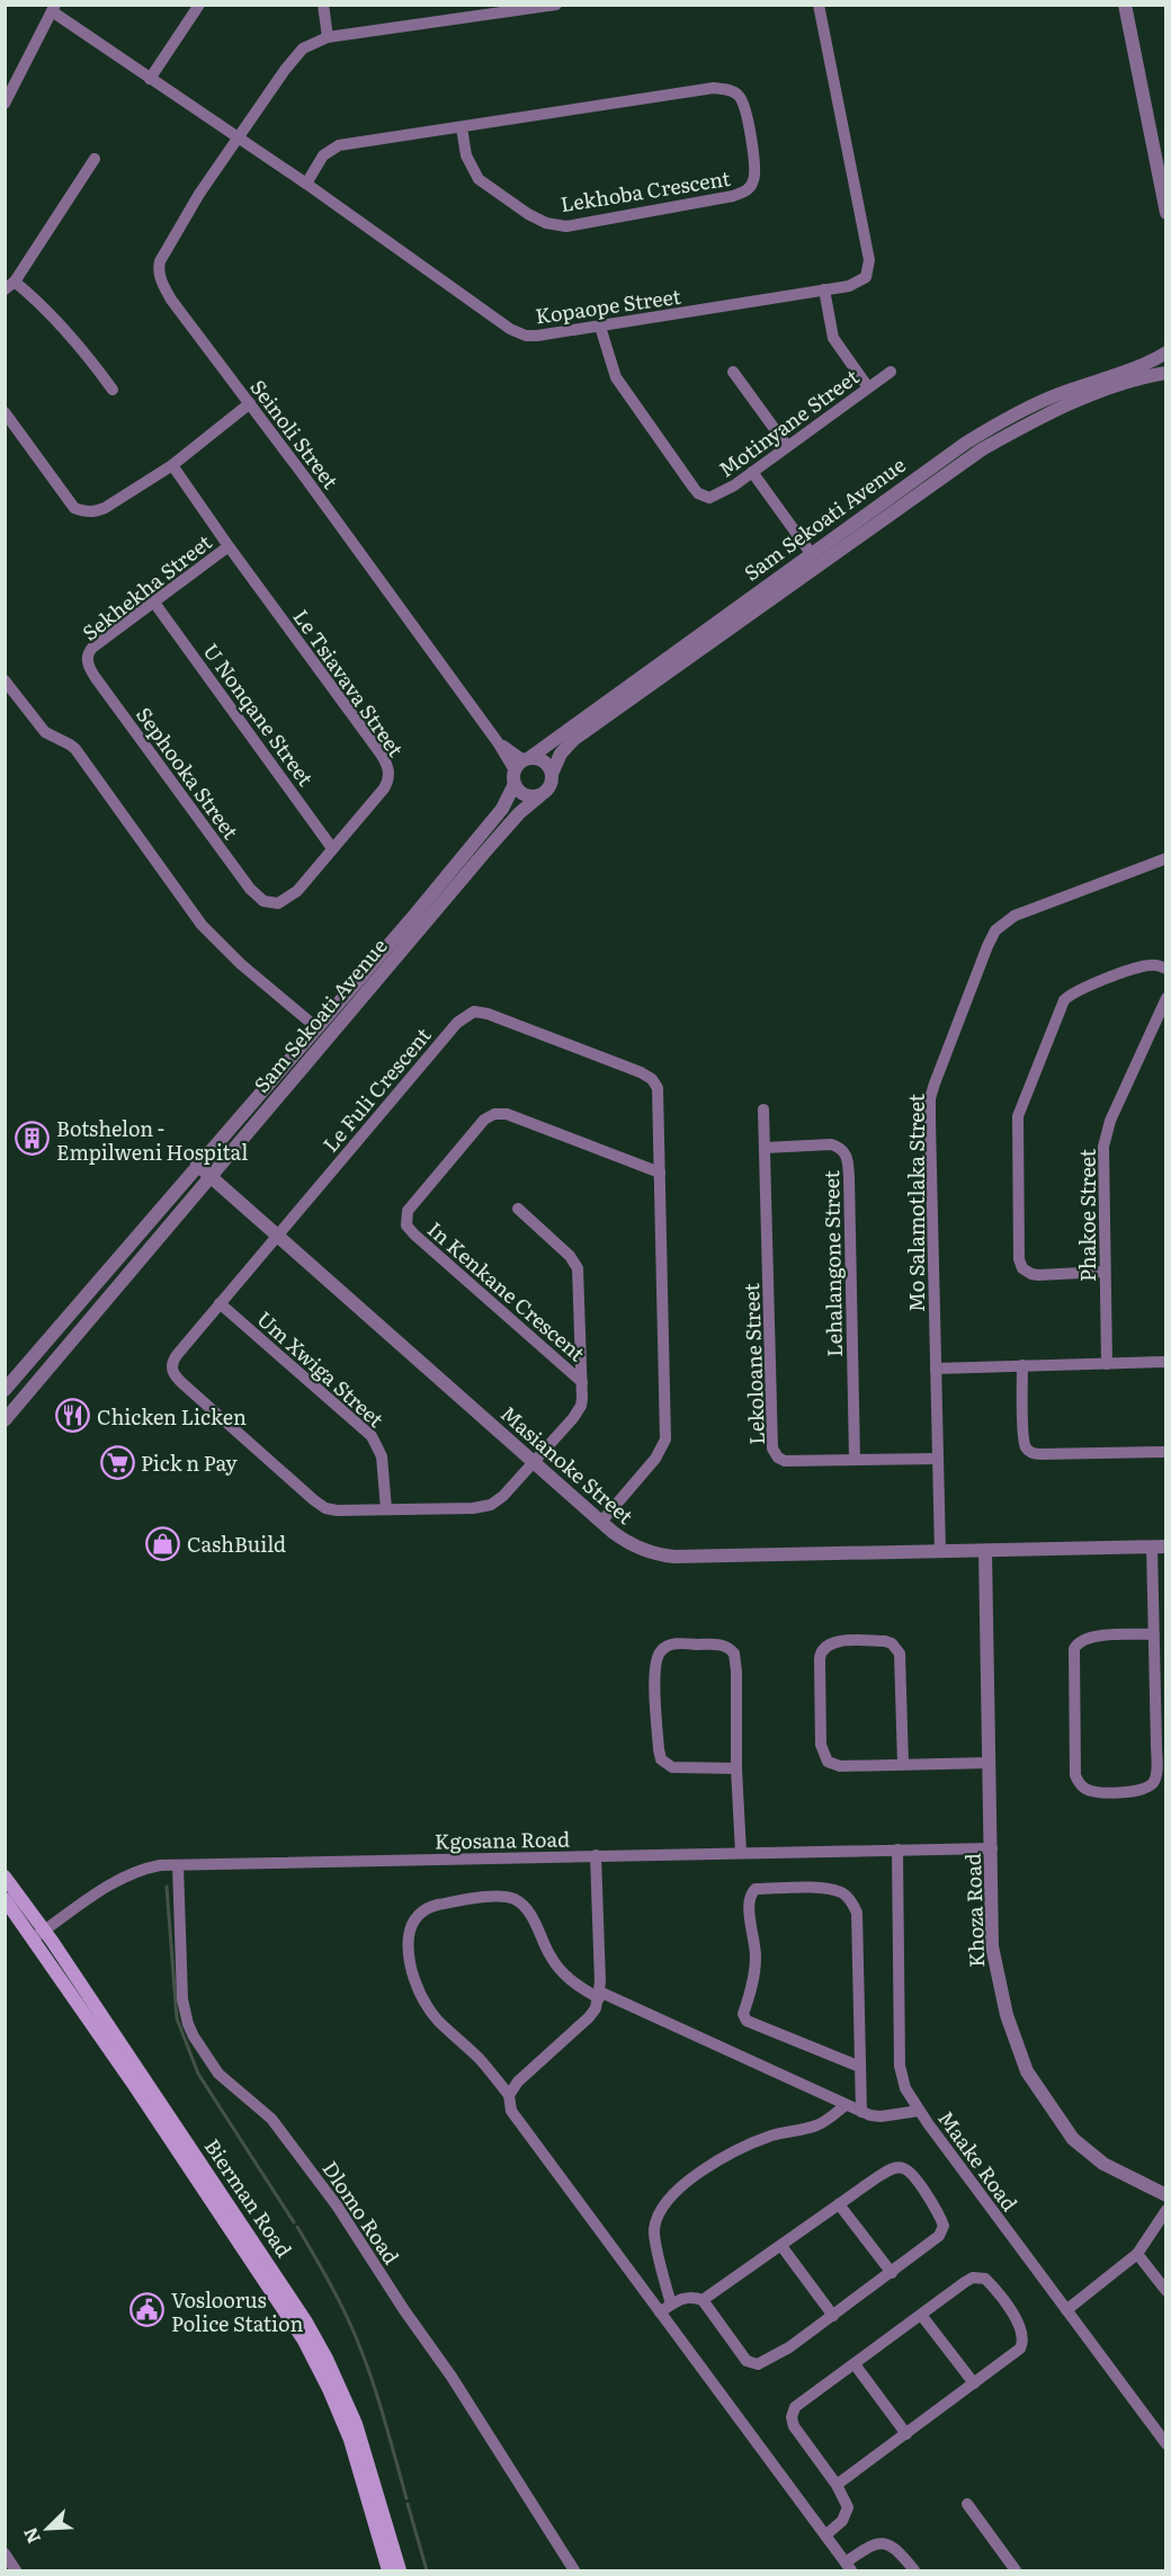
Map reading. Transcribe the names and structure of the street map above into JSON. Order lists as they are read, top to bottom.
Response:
{
  "streets": {
    "main road": ["Bierman Road"],
    "street": [
      "Lekhoba Crescent",
      "Kopaope Street",
      "Motinyane Street",
      "Seinoli Street",
      "Sam Sekoati Avenue",
      "Sekhekha Street",
      "Le Tsiavava Street",
      "U Nonqane Street",
      "Sephooka Street",
      "Le Fuli Crescent",
      "Mo Salamotlaka Street",
      "Phakoe Street",
      "Lehalangone Street",
      "In Kenkane Crescent",
      "Lekoloane Street",
      "Um Xwiga Street",
      "Masianoke Street",
      "Kgosana Road",
      "Khoza Road",
      "Maake Road",
      "Dlomo Road"
    ]
  },
  "crossings": [
    ["Lekhoba Crescent", "Kopaope Street"],
    ["Kopaope Street", "Motinyane Street"],
    ["Kopaope Street", "Seinoli Street"],
    ["Seinoli Street", "Sam Sekoati Avenue"],
    ["Sam Sekoati Avenue", "Masianoke Street"],
    ["Sekhekha Street", "Le Tsiavava Street"],
    ["Sekhekha Street", "U Nonqane Street"],
    ["Sekhekha Street", "Sephooka Street"],
    ["Le Tsiavava Street", "U Nonqane Street"],
    ["Le Tsiavava Street", "Sephooka Street"],
    ["Le Fuli Crescent", "In Kenkane Crescent"],
    ["Le Fuli Crescent", "Um Xwiga Street"],
    ["Le Fuli Crescent", "Masianoke Street"],
    ["Mo Salamotlaka Street", "Lekoloane Street"],
    ["Mo Salamotlaka Street", "Masianoke Street"],
    ["Lehalangone Street", "Lekoloane Street"],
    ["Masianoke Street", "Khoza Road"],
    ["Kgosana Road", "Khoza Road"],
    ["Kgosana Road", "Maake Road"],
    ["Kgosana Road", "Bierman Road"],
    ["Kgosana Road", "Dlomo Road"]
  ],
  "places": {
    "building": ["Botshelon - Empilweni Hospital"],
    "restaurant": ["Chicken Licken"],
    "supermarket": ["Pick n Pay"],
    "shop": ["CashBuild"],
    "public building": ["Vosloorus Police Station"]
  },
  "north": "bottom left"
}
